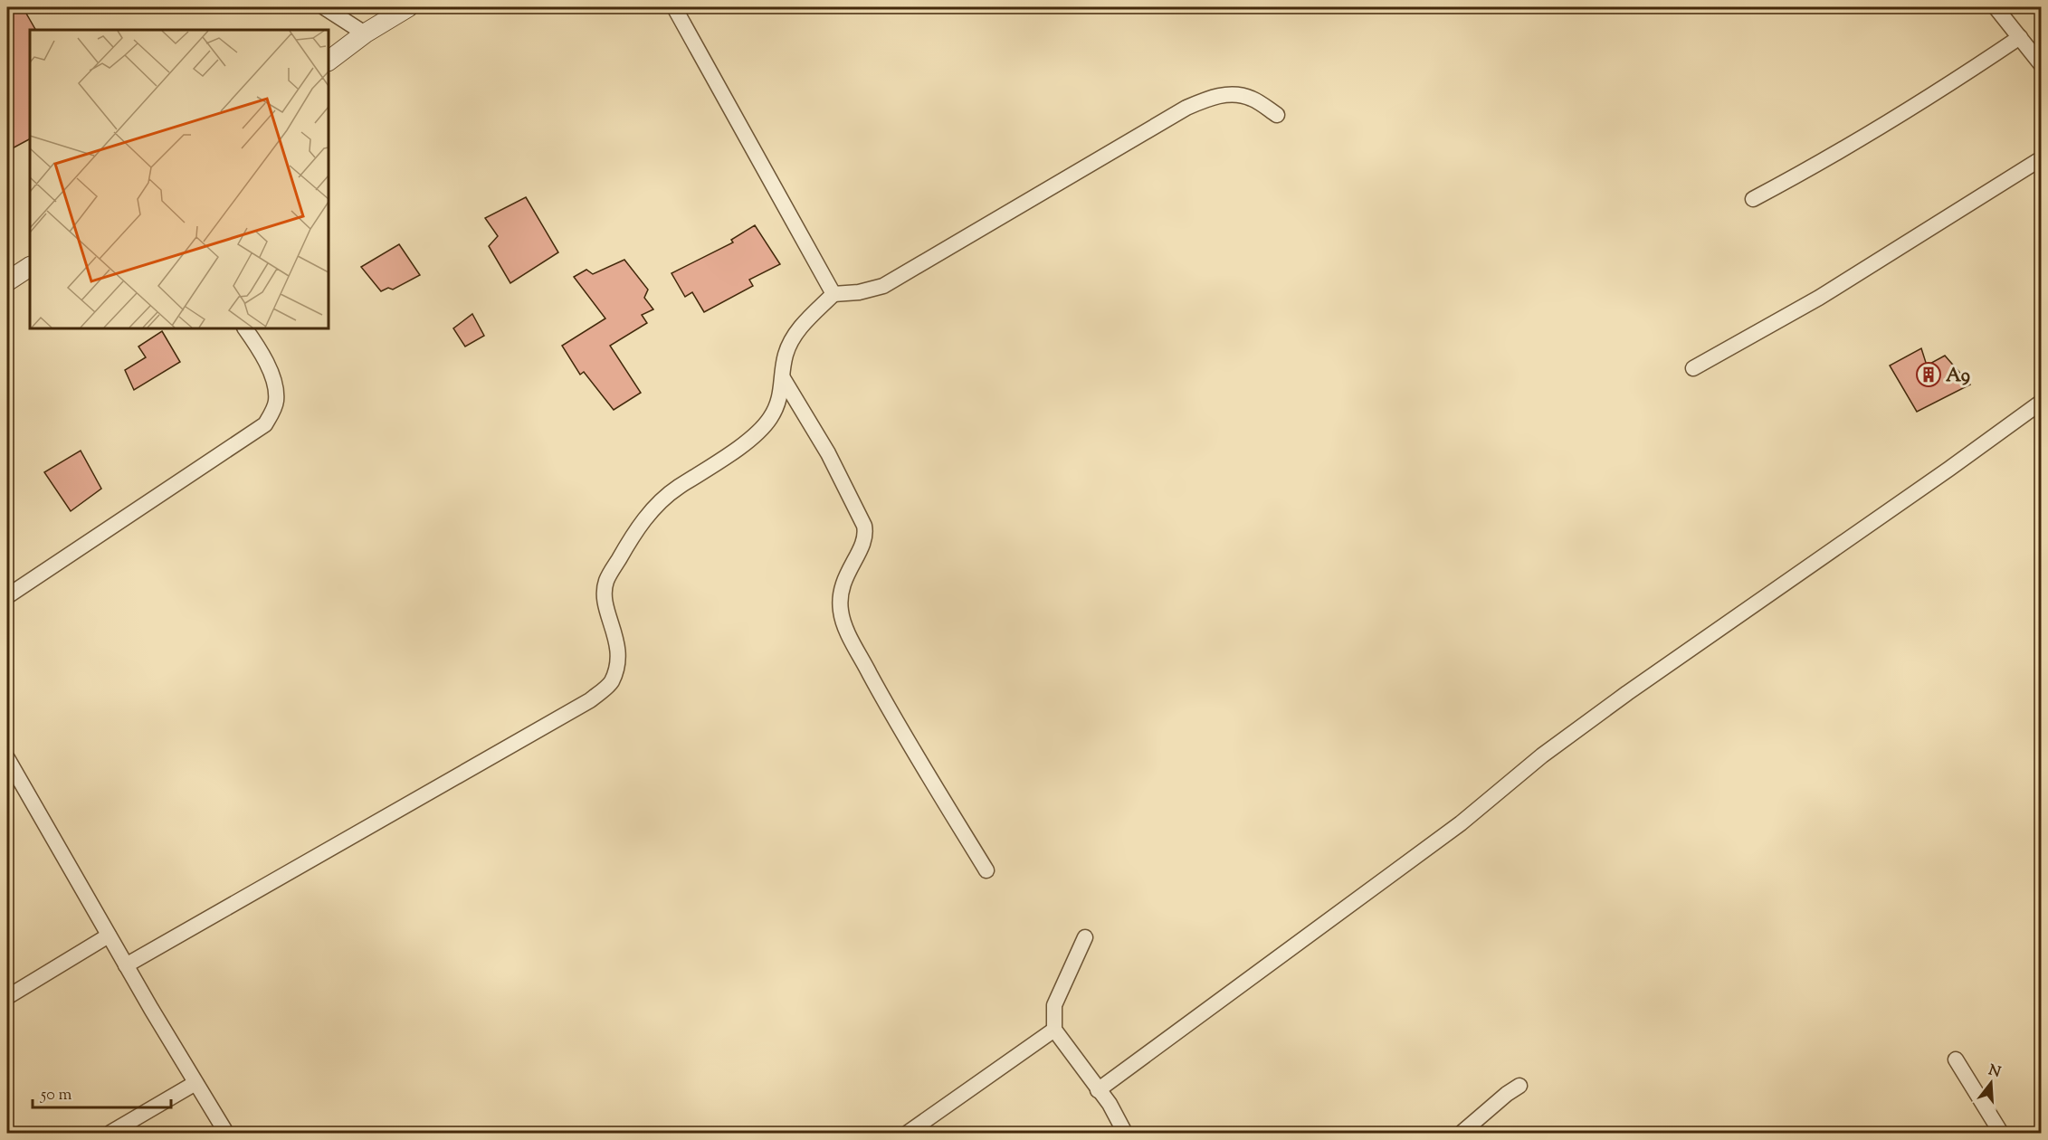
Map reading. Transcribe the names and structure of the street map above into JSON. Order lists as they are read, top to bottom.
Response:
{
  "places": {
    "building": ["A9"]
  },
  "scale_bar": "50 m",
  "north": "top"
}
